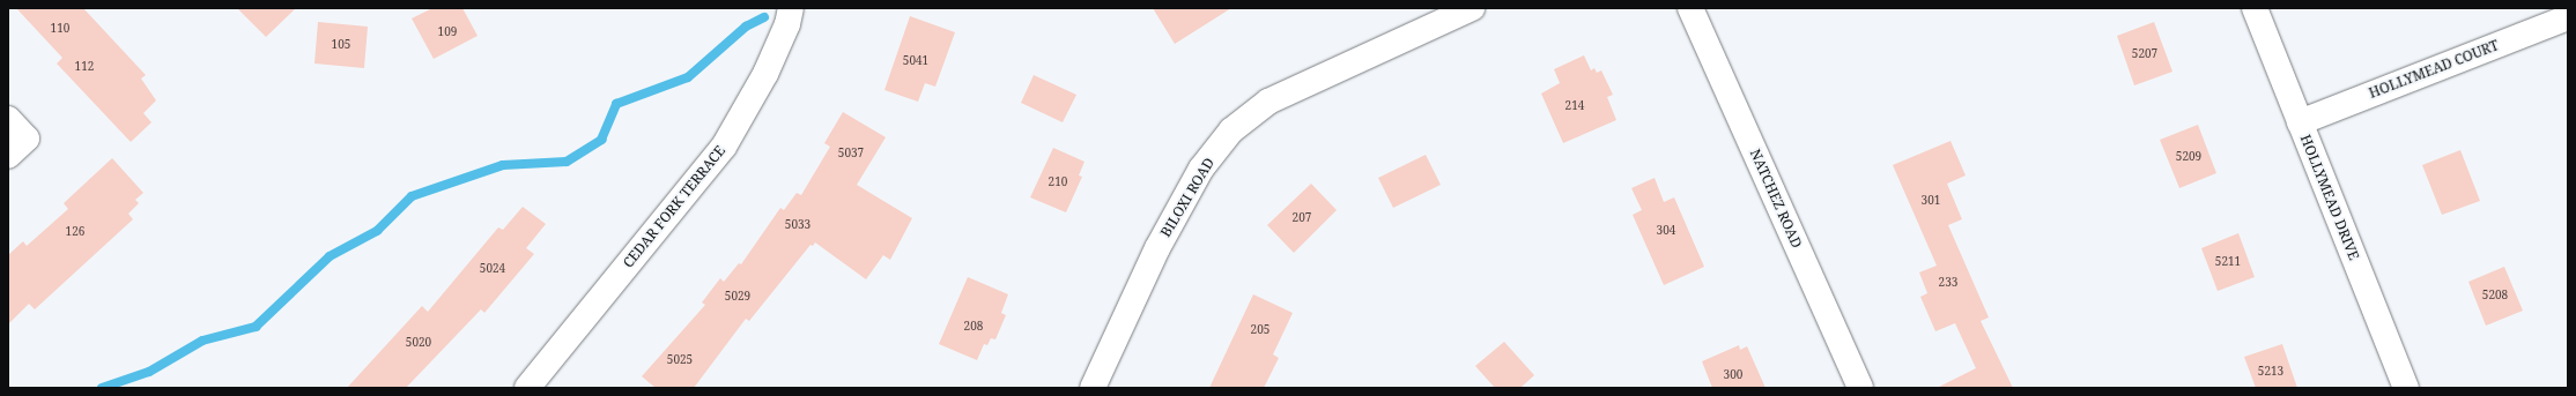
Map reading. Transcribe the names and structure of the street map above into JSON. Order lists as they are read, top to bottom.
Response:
{
  "streets": {
    "street": [
      "HOLLYMEAD COURT",
      "BILOXI ROAD",
      "HOLLYMEAD DRIVE",
      "NATCHEZ ROAD",
      "CEDAR FORK TERRACE"
    ]
  },
  "crossings": [
    ["HOLLYMEAD COURT", "HOLLYMEAD DRIVE"]
  ],
  "house_numbers": [
    "110",
    "109",
    "105",
    "5207",
    "5041",
    "112",
    "214",
    "5037",
    "5209",
    "210",
    "301",
    "207",
    "5033",
    "304",
    "126",
    "5211",
    "5024",
    "233",
    "5208",
    "5029",
    "208",
    "205",
    "5020",
    "5025",
    "5213",
    "300"
  ]
}
